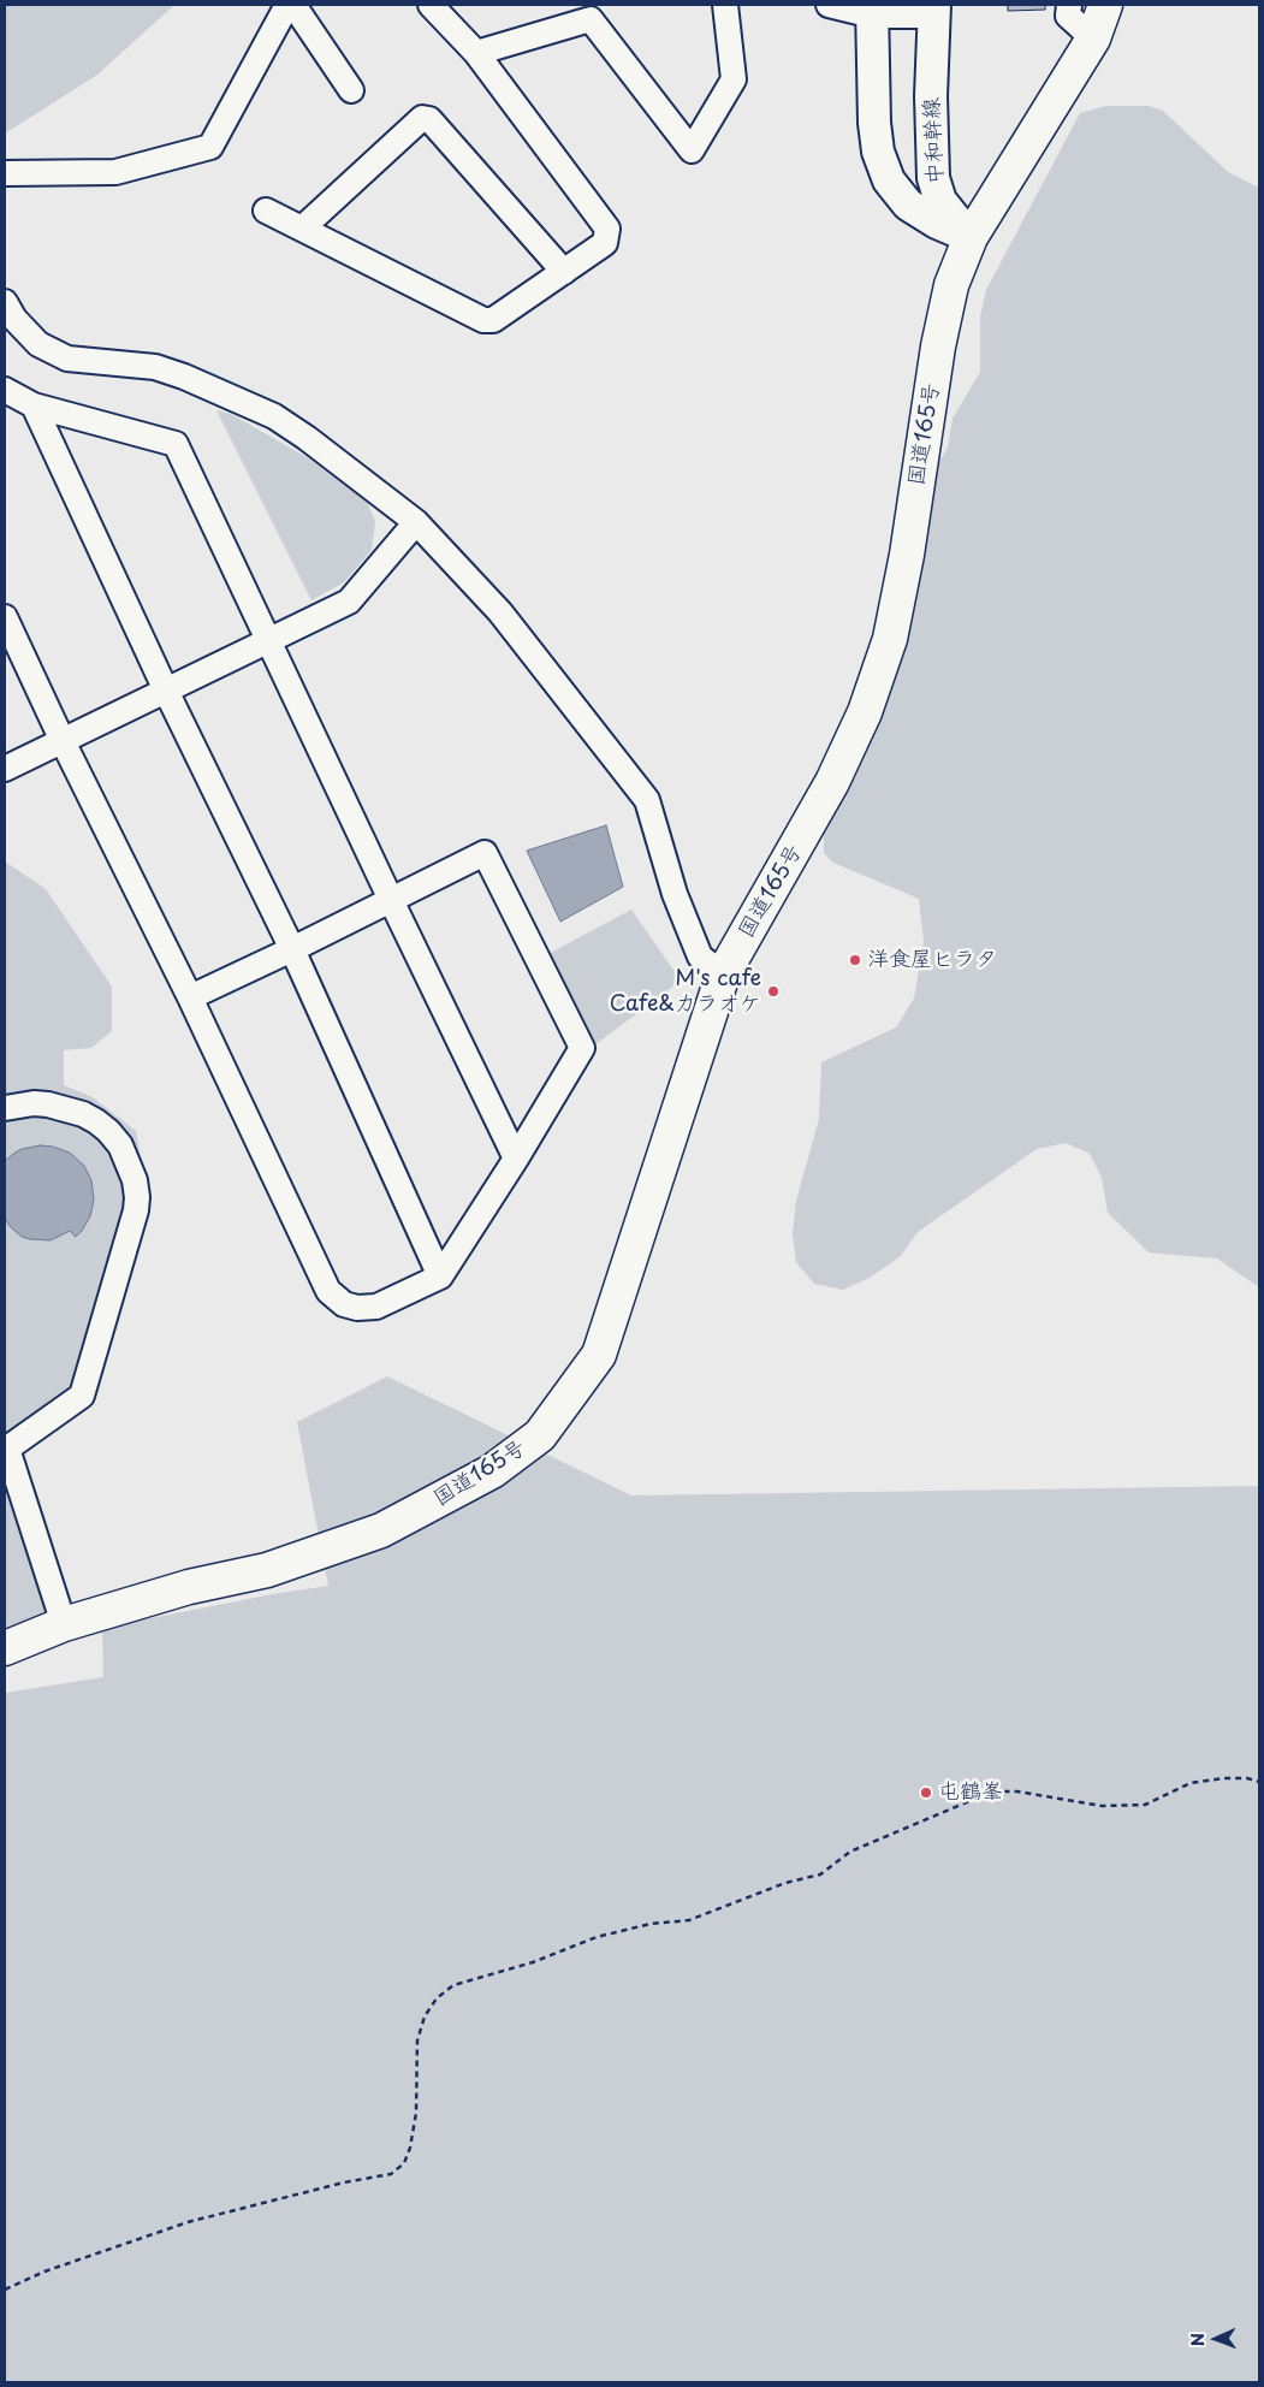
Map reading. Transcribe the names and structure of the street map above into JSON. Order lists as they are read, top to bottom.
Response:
{
  "streets": {
    "highway": ["国道165号"],
    "main road": ["中和幹線"]
  },
  "crossings": [
    ["中和幹線", "国道165号"]
  ],
  "places": ["洋食屋ヒラタ", "M's cafe Cafe&カラオケ", "屯鶴峯"],
  "north": "left"
}
